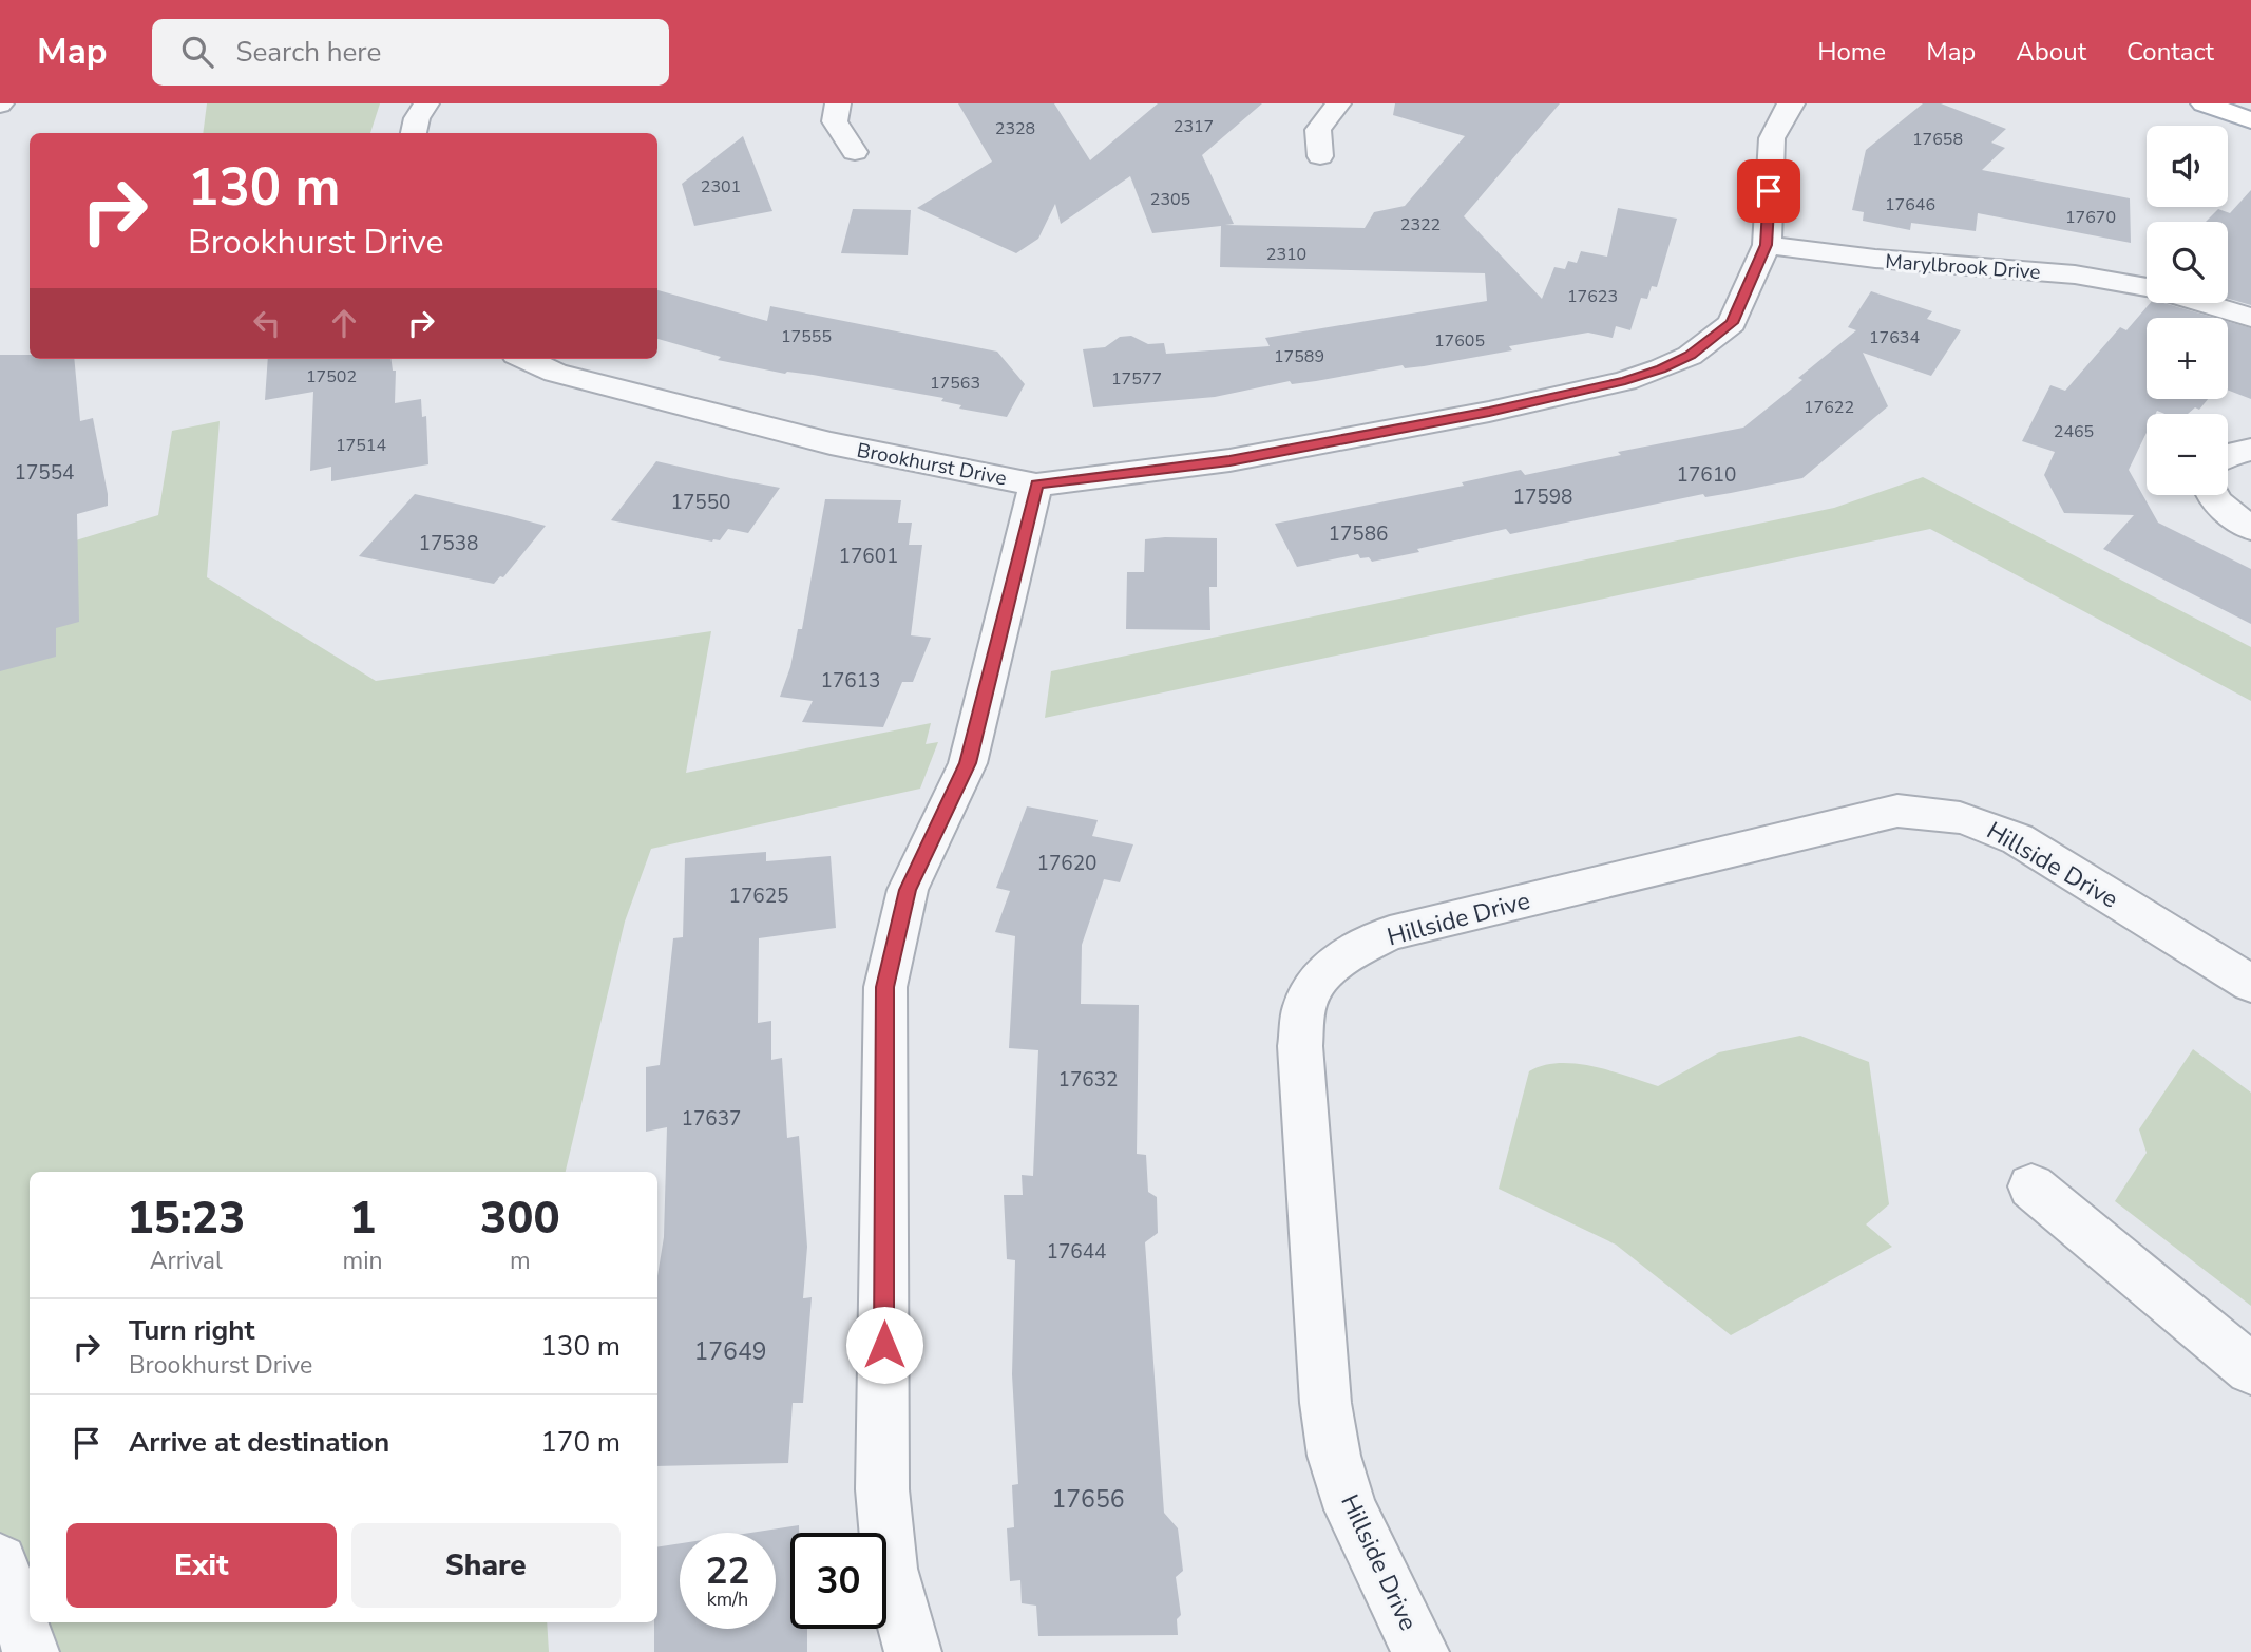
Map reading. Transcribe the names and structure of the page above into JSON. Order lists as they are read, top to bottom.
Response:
{
  "streets": {
    "street": ["Marylbrook Drive", "Brookhurst Drive", "Hillside Drive"]
  },
  "crossings": [
    ["Marylbrook Drive", "Brookhurst Drive"]
  ],
  "house_numbers": [
    "2317",
    "2328",
    "17658",
    "2301",
    "2305",
    "17646",
    "17670",
    "2322",
    "2310",
    "17623",
    "17555",
    "17634",
    "17605",
    "17589",
    "17502",
    "17577",
    "17563",
    "17622",
    "2465",
    "17514",
    "17554",
    "17610",
    "17598",
    "17550",
    "17586",
    "17538",
    "17601",
    "17613",
    "17620",
    "17625",
    "17632",
    "17637",
    "17644",
    "17649",
    "17656"
  ],
  "page": {
    "header": "Map",
    "search": "Search here",
    "nav": [
      "Home",
      "Map",
      "About",
      "Contact"
    ],
    "map_buttons": ["+", "−"],
    "turn": ["130 m", "Brookhurst Drive"],
    "eta": [
      "15:23",
      "Arrival",
      "1",
      "min",
      "300",
      "m"
    ],
    "list": [
      {
        "name": "Turn right",
        "note": "Brookhurst Drive",
        "value": "130 m"
      },
      {
        "name": "Arrive at destination",
        "value": "170 m"
      }
    ],
    "buttons": ["Exit", "Share"],
    "speed": "22 km/h",
    "limit": "30"
  }
}
